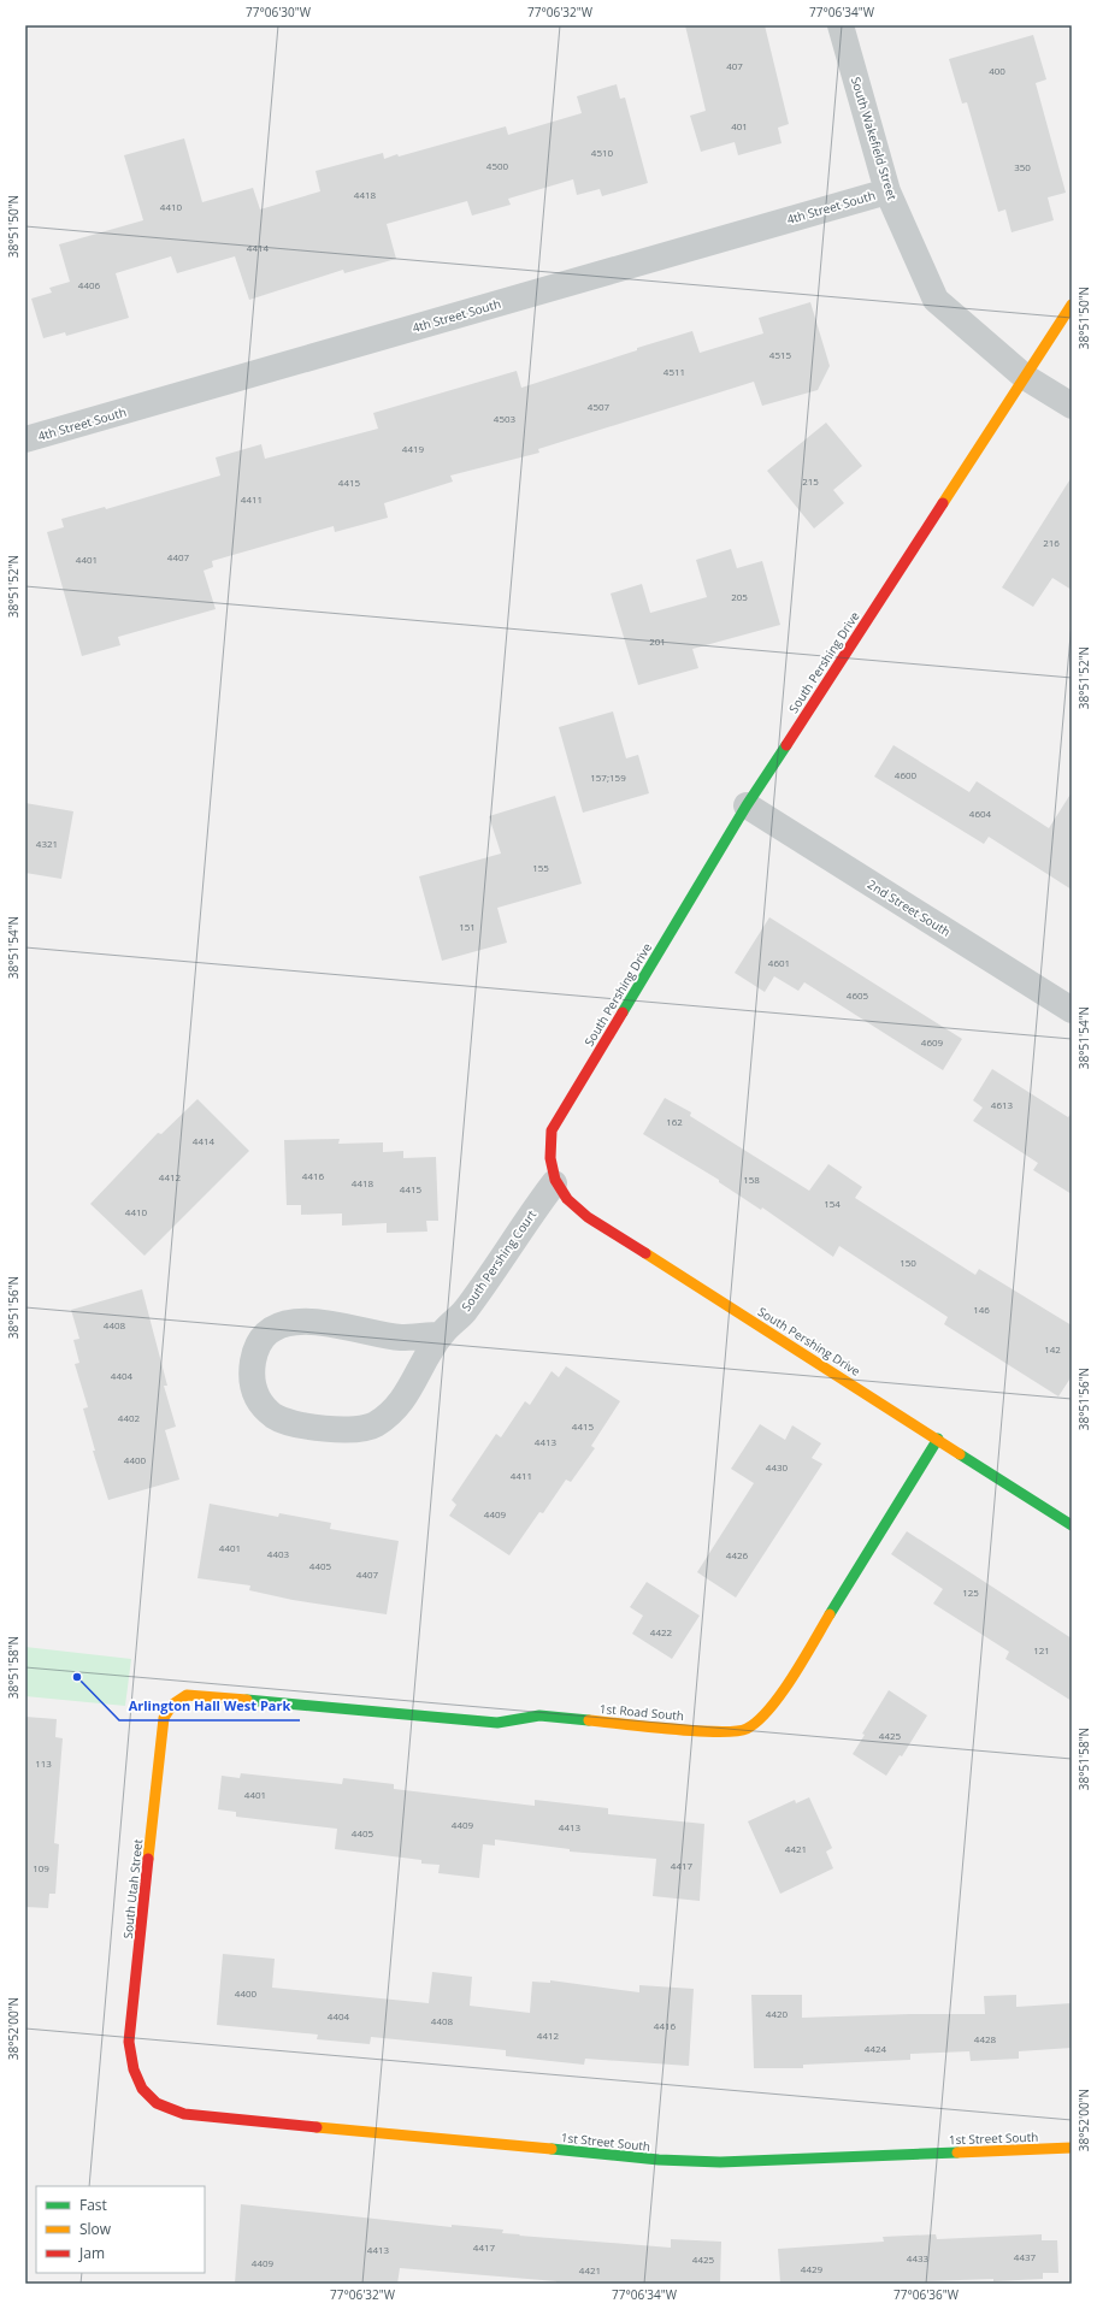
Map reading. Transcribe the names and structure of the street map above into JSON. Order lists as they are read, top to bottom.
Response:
{
  "streets": {
    "street": [
      "South Wakefield Street",
      "4th Street South",
      "South Pershing Drive",
      "2nd Street South",
      "South Pershing Court",
      "1st Road South",
      "South Utah Street",
      "1st Street South"
    ]
  },
  "crossings": [
    ["South Wakefield Street", "4th Street South"],
    ["South Wakefield Street", "South Pershing Drive"],
    ["South Pershing Drive", "2nd Street South"],
    ["South Pershing Drive", "South Pershing Court"],
    ["South Pershing Drive", "1st Road South"],
    ["1st Road South", "South Utah Street"],
    ["South Utah Street", "1st Street South"]
  ],
  "places": ["Arlington Hall West Park"],
  "house_numbers": [
    "407",
    "400",
    "401",
    "4510",
    "4500",
    "350",
    "4418",
    "4410",
    "4414",
    "4406",
    "4515",
    "4511",
    "4507",
    "4503",
    "4419",
    "215",
    "4415",
    "4411",
    "216",
    "4407",
    "4401",
    "205",
    "201",
    "4600",
    "157;159",
    "4604",
    "4321",
    "155",
    "151",
    "4601",
    "4605",
    "4609",
    "4613",
    "162",
    "4414",
    "4416",
    "4412",
    "158",
    "4418",
    "4415",
    "154",
    "4410",
    "150",
    "146",
    "4408",
    "142",
    "4404",
    "4402",
    "4415",
    "4413",
    "4400",
    "4430",
    "4411",
    "4409",
    "4401",
    "4403",
    "4426",
    "4405",
    "4407",
    "125",
    "4422",
    "121",
    "4425",
    "113",
    "4401",
    "4409",
    "4413",
    "4405",
    "4421",
    "4417",
    "109",
    "4400",
    "4420",
    "4404",
    "4408",
    "4416",
    "4412",
    "4428",
    "4424",
    "4417",
    "4413",
    "4437",
    "4433",
    "4425",
    "4409",
    "4429",
    "4421"
  ],
  "legend": ["Fast", "Slow", "Jam"],
  "coordinates": [
    "77°06'30\"W",
    "77°06'32\"W",
    "77°06'34\"W",
    "38°51'50\"N",
    "38°51'52\"N",
    "38°51'54\"N",
    "38°51'56\"N",
    "38°51'58\"N",
    "38°52'00\"N",
    "77°06'36\"W"
  ]
}
